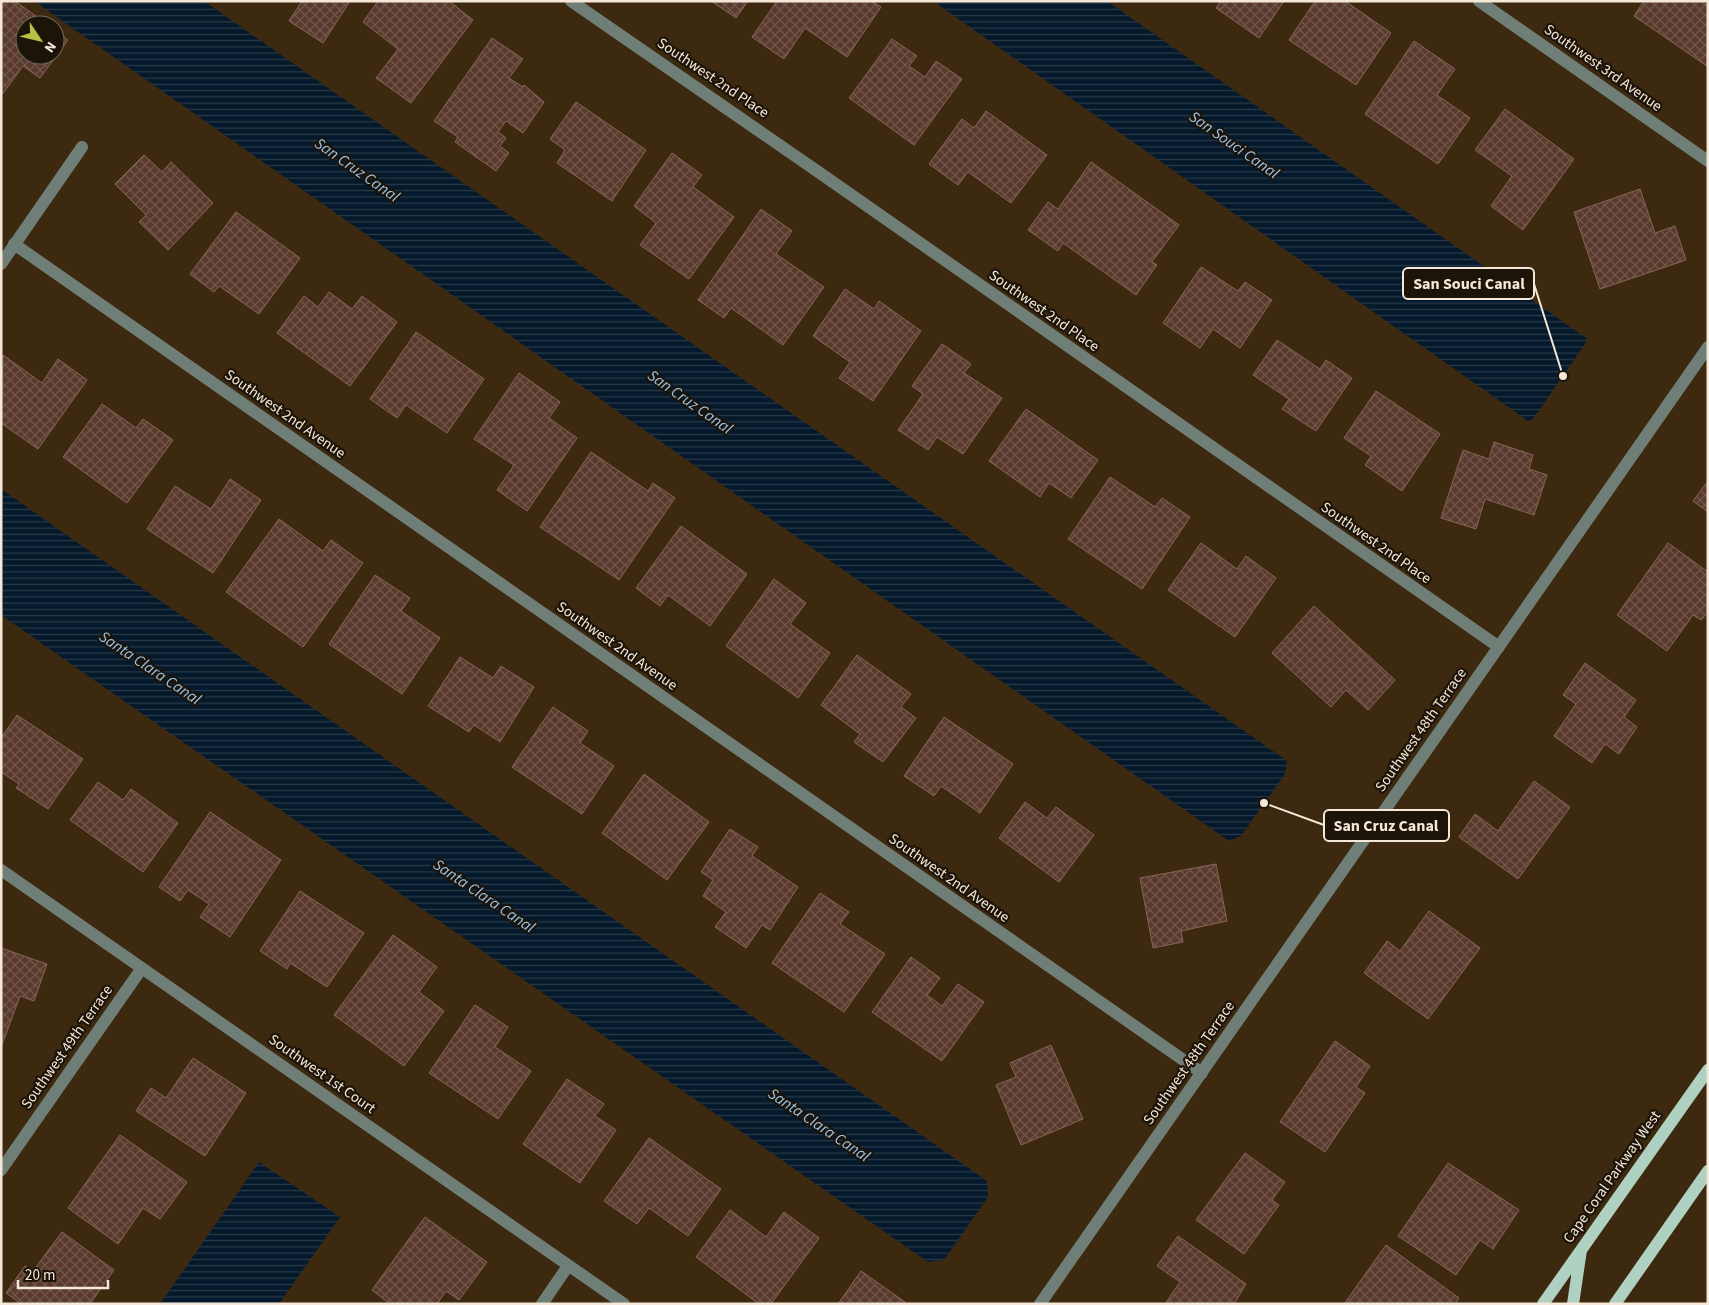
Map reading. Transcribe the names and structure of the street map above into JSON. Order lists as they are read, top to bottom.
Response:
{
  "streets": {
    "main road": ["Cape Coral Parkway West"],
    "street": [
      "Southwest 3rd Avenue",
      "Southwest 2nd Place",
      "Southwest 2nd Avenue",
      "Southwest 48th Terrace",
      "Southwest 49th Terrace",
      "Southwest 1st Court"
    ]
  },
  "crossings": [
    ["Southwest 2nd Place", "Southwest 48th Terrace"],
    ["Southwest 2nd Avenue", "Southwest 48th Terrace"],
    ["Southwest 49th Terrace", "Southwest 1st Court"]
  ],
  "water": ["San Souci Canal", "San Cruz Canal", "Santa Clara Canal"],
  "places": ["San Souci Canal", "San Cruz Canal"],
  "scale_bar": "20 m",
  "north": "bottom right"
}
